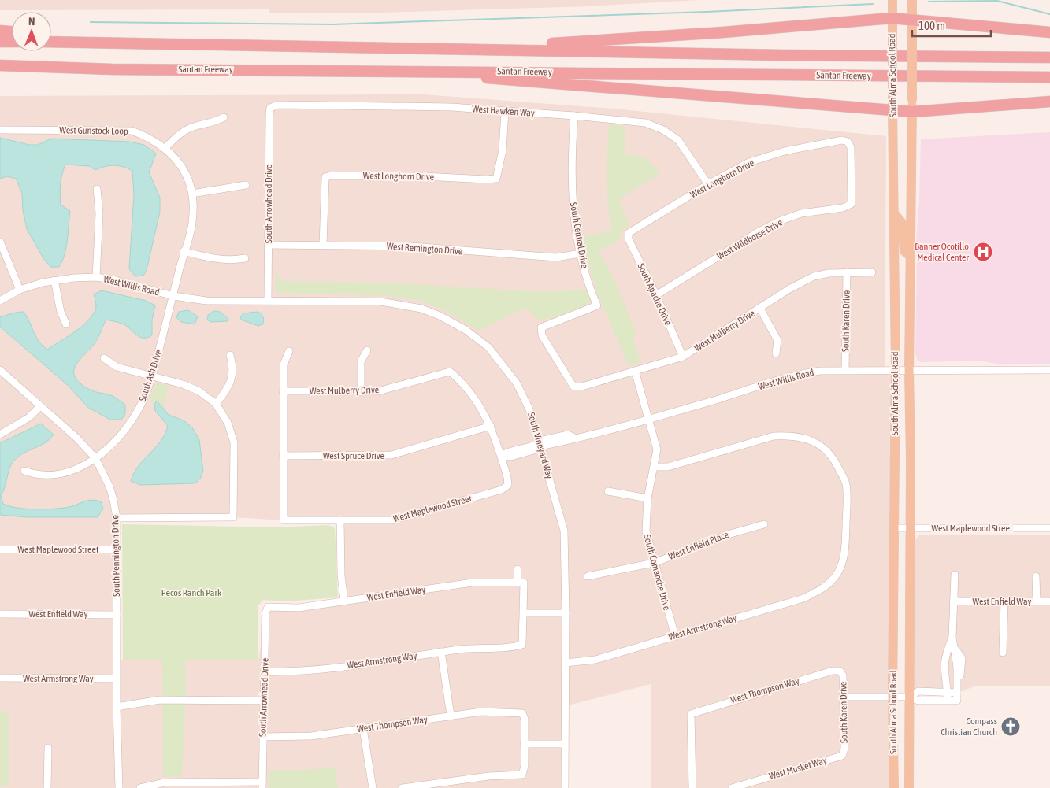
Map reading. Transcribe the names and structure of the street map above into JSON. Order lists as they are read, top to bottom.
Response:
{
  "streets": {
    "highway": ["Santan Freeway"],
    "main road": ["South Alma School Road"],
    "street": [
      "West Hawken Way",
      "West Gunstock Loop",
      "West Longhorn Drive",
      "South Arrowhead Drive",
      "South Central Drive",
      "West Wildhorse Drive",
      "West Remington Drive",
      "West Willis Road",
      "South Apache Drive",
      "South Karen Drive",
      "West Mulberry Drive",
      "South Ash Drive",
      "South Vineyard Way",
      "West Spruce Drive",
      "West Maplewood Street",
      "West Enfield Place",
      "South Pennington Drive",
      "South Comanche Drive",
      "West Enfield Way",
      "West Armstrong Way",
      "West Thompson Way",
      "West Musket Way"
    ]
  },
  "crossings": [
    ["South Alma School Road", "West Willis Road"],
    ["South Alma School Road", "West Maplewood Street"],
    ["West Hawken Way", "West Longhorn Drive"],
    ["West Hawken Way", "South Arrowhead Drive"],
    ["West Hawken Way", "South Central Drive"],
    ["West Gunstock Loop", "West Willis Road"],
    ["West Gunstock Loop", "South Ash Drive"],
    ["West Longhorn Drive", "West Wildhorse Drive"],
    ["West Longhorn Drive", "West Remington Drive"],
    ["West Longhorn Drive", "South Apache Drive"],
    ["South Arrowhead Drive", "West Remington Drive"],
    ["South Arrowhead Drive", "West Willis Road"],
    ["South Arrowhead Drive", "South Vineyard Way"],
    ["South Arrowhead Drive", "West Enfield Way"],
    ["South Arrowhead Drive", "West Armstrong Way"],
    ["South Arrowhead Drive", "West Thompson Way"],
    ["South Central Drive", "West Remington Drive"],
    ["South Central Drive", "West Mulberry Drive"],
    ["West Wildhorse Drive", "South Apache Drive"],
    ["West Willis Road", "South Karen Drive"],
    ["West Willis Road", "South Ash Drive"],
    ["West Willis Road", "South Vineyard Way"],
    ["West Willis Road", "West Maplewood Street"],
    ["West Willis Road", "South Comanche Drive"],
    ["South Apache Drive", "West Mulberry Drive"],
    ["South Karen Drive", "West Mulberry Drive"],
    ["South Karen Drive", "West Thompson Way"],
    ["South Karen Drive", "West Musket Way"],
    ["West Mulberry Drive", "West Spruce Drive"],
    ["West Mulberry Drive", "South Comanche Drive"],
    ["South Ash Drive", "South Pennington Drive"],
    ["South Vineyard Way", "West Armstrong Way"],
    ["West Spruce Drive", "West Maplewood Street"],
    ["West Maplewood Street", "South Pennington Drive"],
    ["West Enfield Place", "South Comanche Drive"],
    ["South Pennington Drive", "West Enfield Way"],
    ["South Pennington Drive", "West Armstrong Way"],
    ["South Comanche Drive", "West Armstrong Way"]
  ],
  "parks": ["Pecos Ranch Park"],
  "places": {
    "hospital": ["Banner Ocotillo Medical Center"],
    "church": ["Compass Christian Church"]
  },
  "scale_bar": "100 m",
  "north": "top"
}
